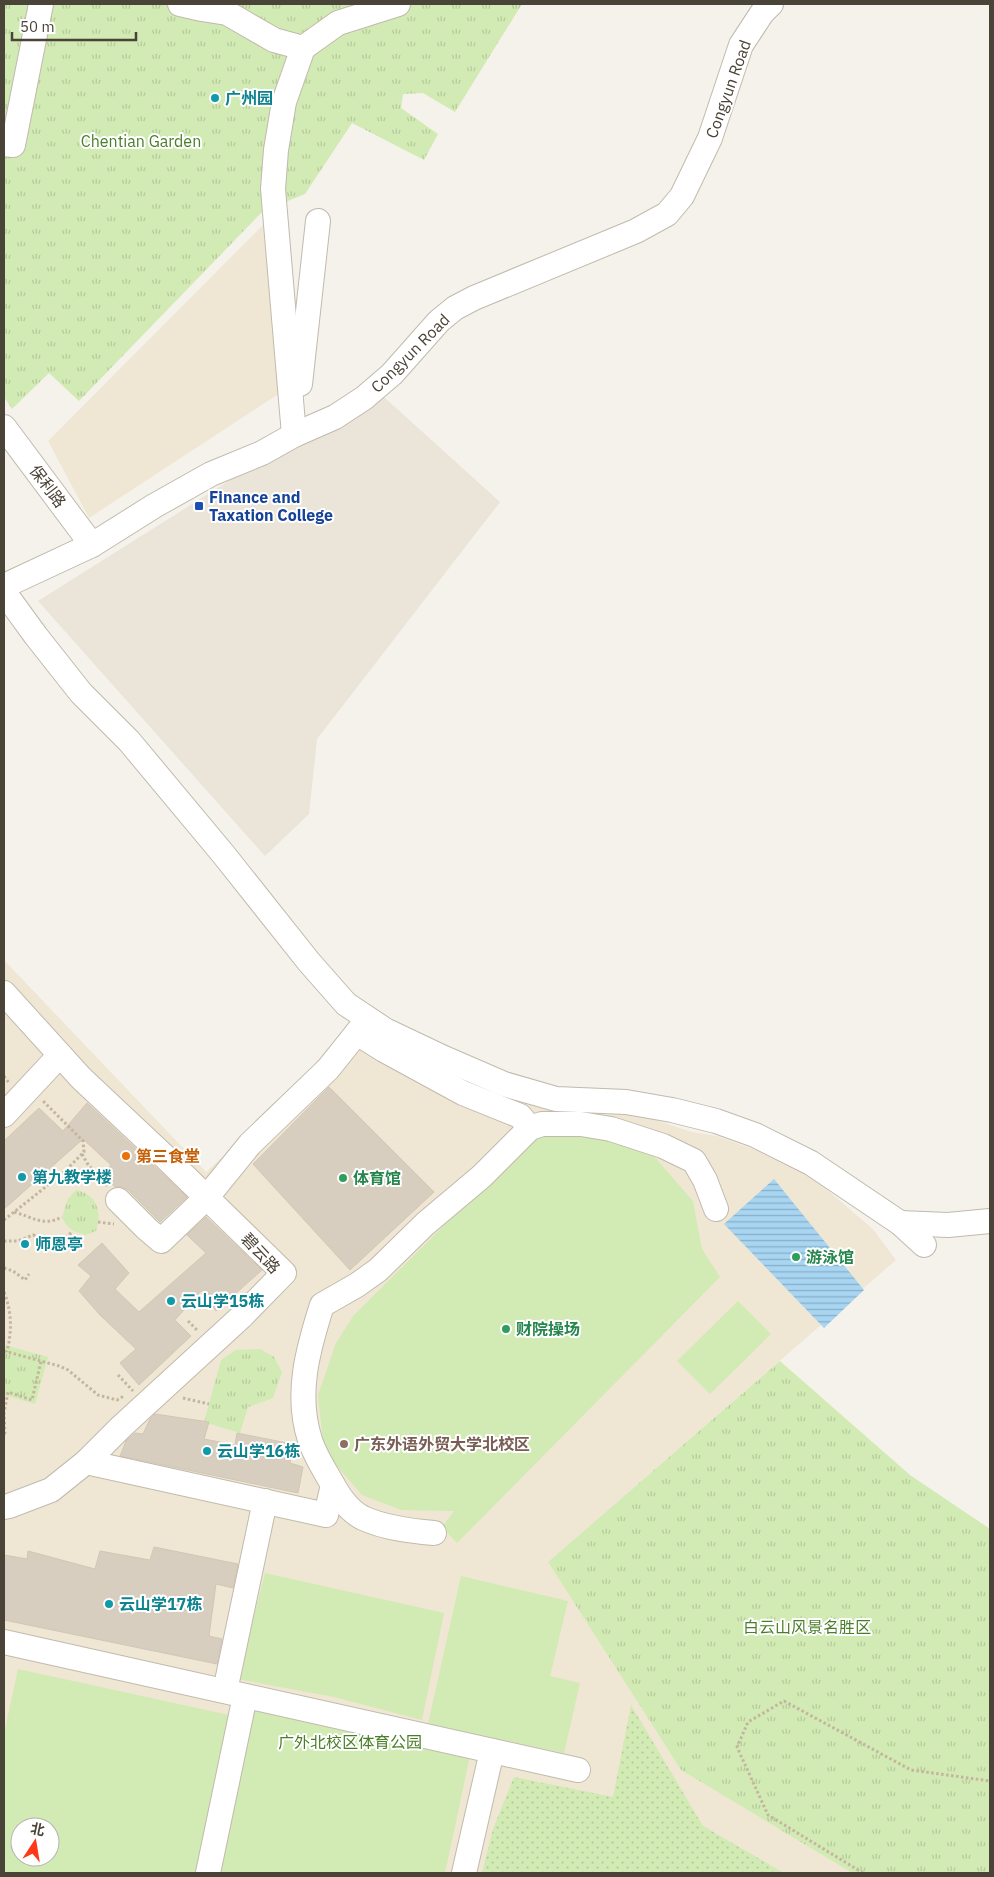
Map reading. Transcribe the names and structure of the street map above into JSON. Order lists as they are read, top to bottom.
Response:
{
  "streets": {
    "street": ["Congyun Road", "保利路", "碧云路"]
  },
  "crossings": [
    ["Congyun Road", "保利路"]
  ],
  "parks": ["Chentian Garden", "白云山风景名胜区", "广外北校区体育公园"],
  "places": {
    "other": [
      "广州园",
      "第三食堂",
      "第九教学楼",
      "体育馆",
      "师恩亭",
      "游泳馆",
      "云山学15栋",
      "财院操场",
      "广东外语外贸大学北校区",
      "云山学16栋",
      "云山学17栋"
    ],
    "transit": ["Finance and Taxation College"]
  },
  "scale_bar": "50 m",
  "north": "top"
}
